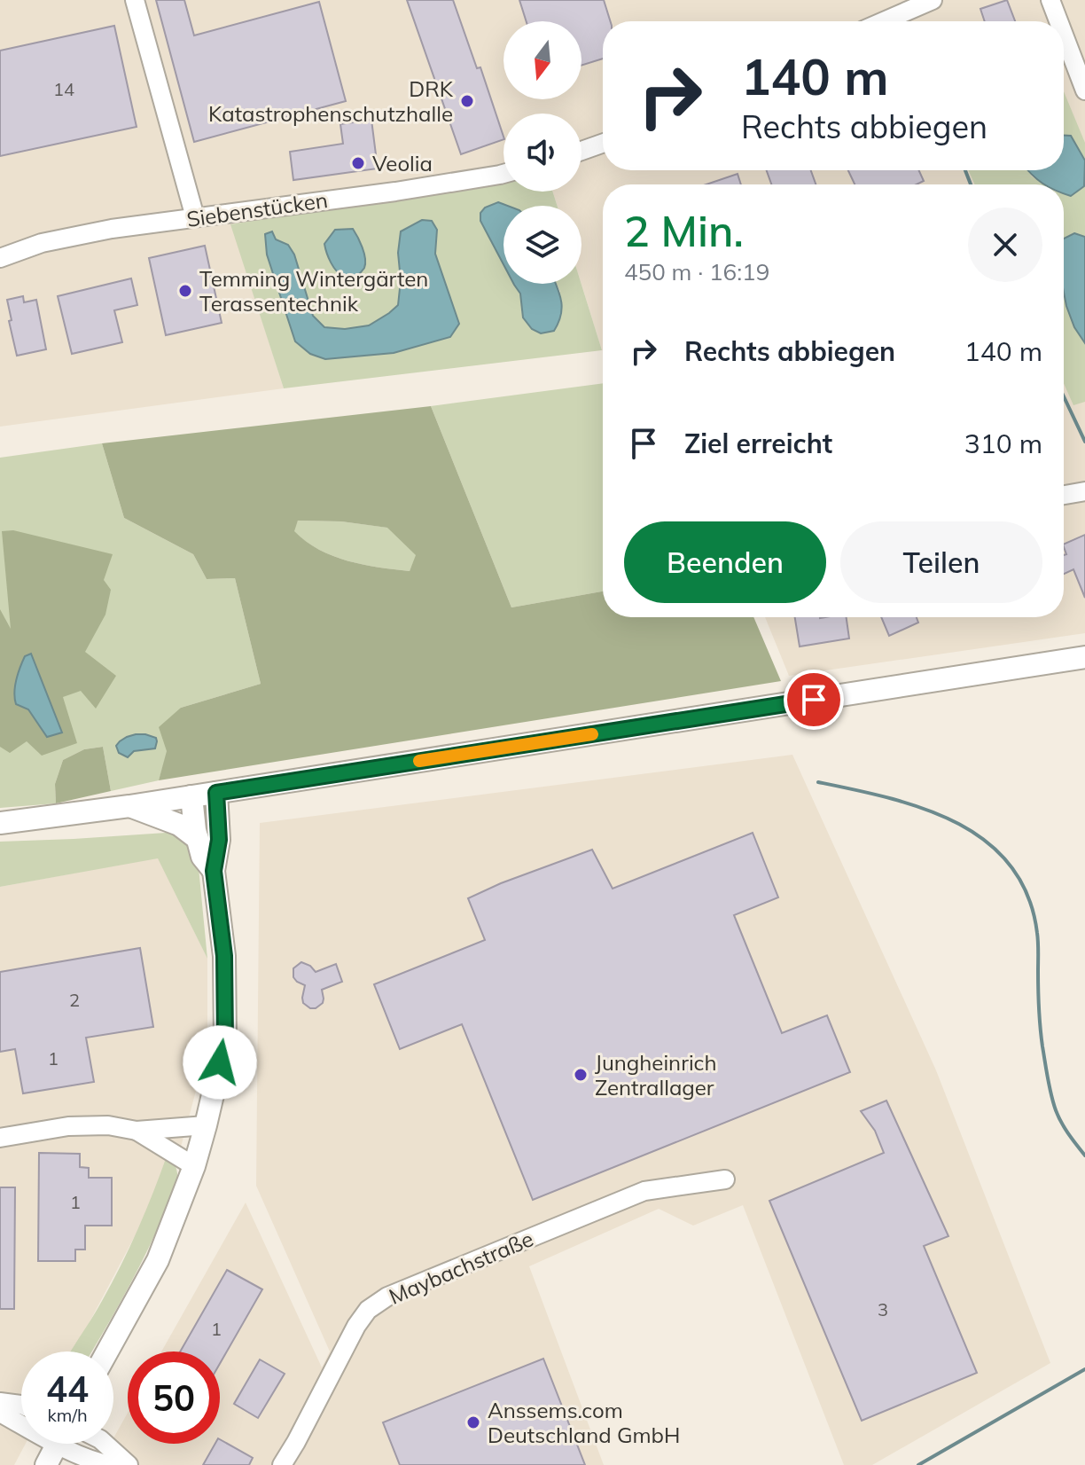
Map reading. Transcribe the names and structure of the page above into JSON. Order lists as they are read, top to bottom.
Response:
{
  "streets": {
    "street": ["Siebenstücken", "Maybachstraße"]
  },
  "places": [
    "DRK Katastrophenschutzhalle",
    "Veolia",
    "Temming Wintergärten Terassentechnik",
    "Jungheinrich Zentrallager",
    "Anssems.com Deutschland GmbH"
  ],
  "house_numbers": [
    "14",
    "2",
    "1",
    "1",
    "3",
    "1"
  ],
  "north": "bottom",
  "page": {
    "turn": ["140 m", "Rechts abbiegen"],
    "heading": ["2 Min.", "450 m · 16:19"],
    "list": [
      {
        "name": "Rechts abbiegen",
        "value": "140 m"
      },
      {
        "name": "Ziel erreicht",
        "value": "310 m"
      }
    ],
    "buttons": ["Beenden", "Teilen"],
    "speed": "44 km/h",
    "limit": "50"
  }
}
